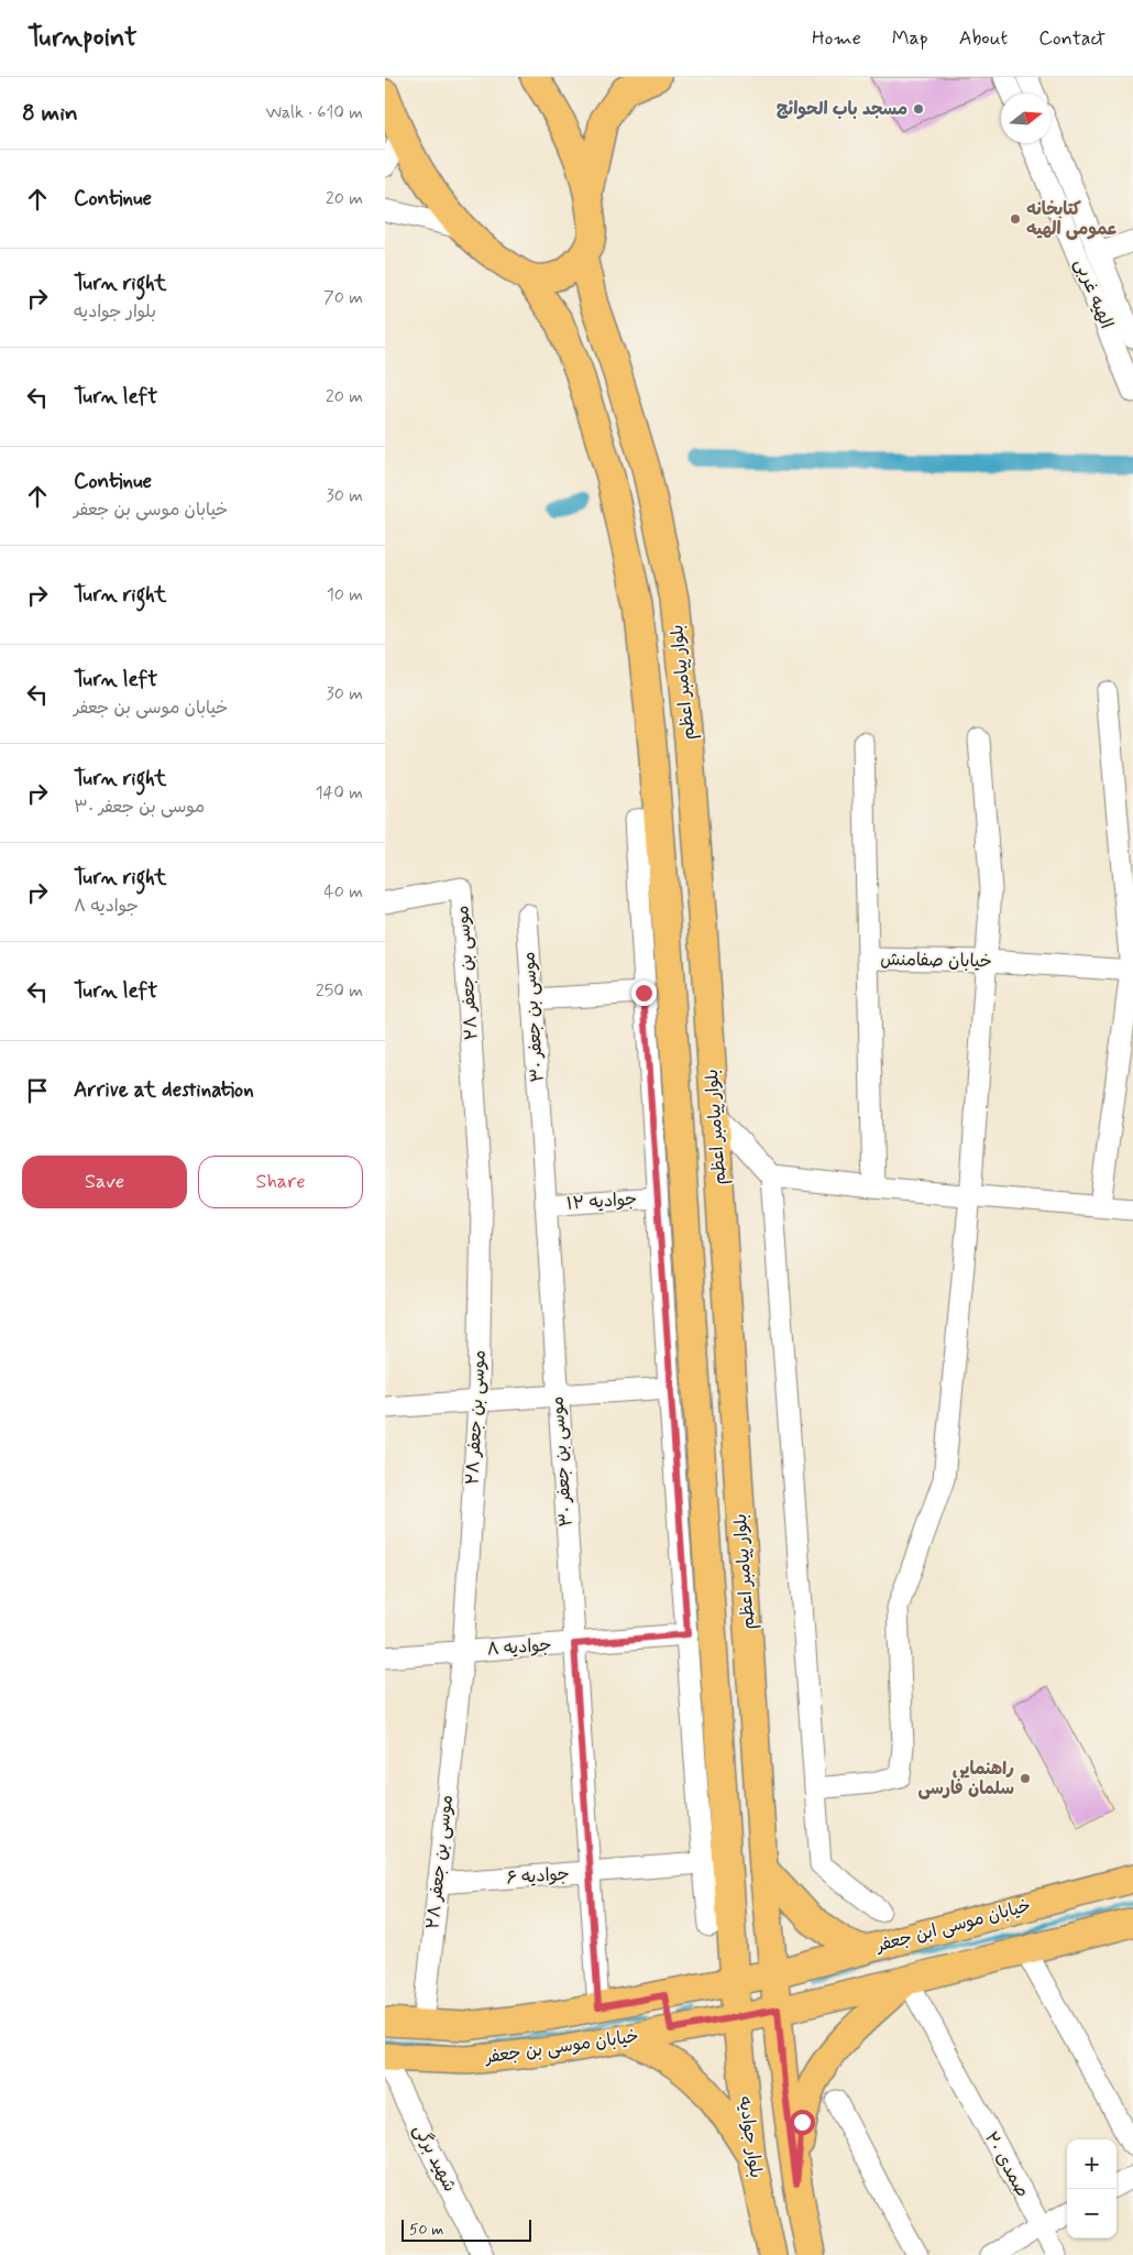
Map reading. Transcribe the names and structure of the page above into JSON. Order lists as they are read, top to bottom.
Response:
{
  "streets": {
    "main road": [
      "بلوار پیامبر اعظم",
      "خیابان موسی ابن جعفر",
      "خیابان موسی بن جعفر",
      "بلوار جوادیه"
    ],
    "street": [
      "الهیه غربی",
      "خیابان صفامنش",
      "موسی بن جعفر ۲۸",
      "موسی بن جعفر ۳۰",
      "جوادیه ۱۲",
      "جوادیه ۸",
      "جوادیه ۶",
      "شهید برگی",
      "صمدی ۲۰"
    ]
  },
  "crossings": [
    ["بلوار پیامبر اعظم", "خیابان موسی ابن جعفر"],
    ["بلوار پیامبر اعظم", "خیابان موسی بن جعفر"],
    ["بلوار پیامبر اعظم", "بلوار جوادیه"],
    ["موسی بن جعفر ۲۸", "جوادیه ۸"],
    ["موسی بن جعفر ۲۸", "جوادیه ۶"],
    ["موسی بن جعفر ۲۸", "خیابان موسی بن جعفر"],
    ["موسی بن جعفر ۳۰", "جوادیه ۱۲"],
    ["موسی بن جعفر ۳۰", "جوادیه ۸"],
    ["موسی بن جعفر ۳۰", "جوادیه ۶"],
    ["موسی بن جعفر ۳۰", "خیابان موسی بن جعفر"],
    ["خیابان موسی ابن جعفر", "خیابان موسی بن جعفر"],
    ["خیابان موسی بن جعفر", "بلوار جوادیه"],
    ["خیابان موسی بن جعفر", "شهید برگی"]
  ],
  "places": ["مسجد باب الحوائج", "کتابخانه عمومی الهیه", "راهنمایی سلمان فارسی"],
  "scale_bar": "50 m",
  "north": "right",
  "page": {
    "header": "Turnpoint",
    "nav": [
      "Home",
      "Map",
      "About",
      "Contact"
    ],
    "heading": ["8 min", "Walk · 610 m"],
    "list": [
      ["Continue", "20 m"],
      ["Turn right", "بلوار جوادیه", "70 m"],
      ["Turn left", "20 m"],
      ["Continue", "خیابان موسی بن جعفر", "30 m"],
      ["Turn right", "10 m"],
      ["Turn left", "خیابان موسی بن جعفر", "30 m"],
      ["Turn right", "موسی بن جعفر ۳۰", "140 m"],
      ["Turn right", "جوادیه ۸", "40 m"],
      ["Turn left", "250 m"],
      "Arrive at destination"
    ],
    "buttons": ["Save", "Share"],
    "map_buttons": ["+", "−"],
    "scale": "50 m"
  }
}
